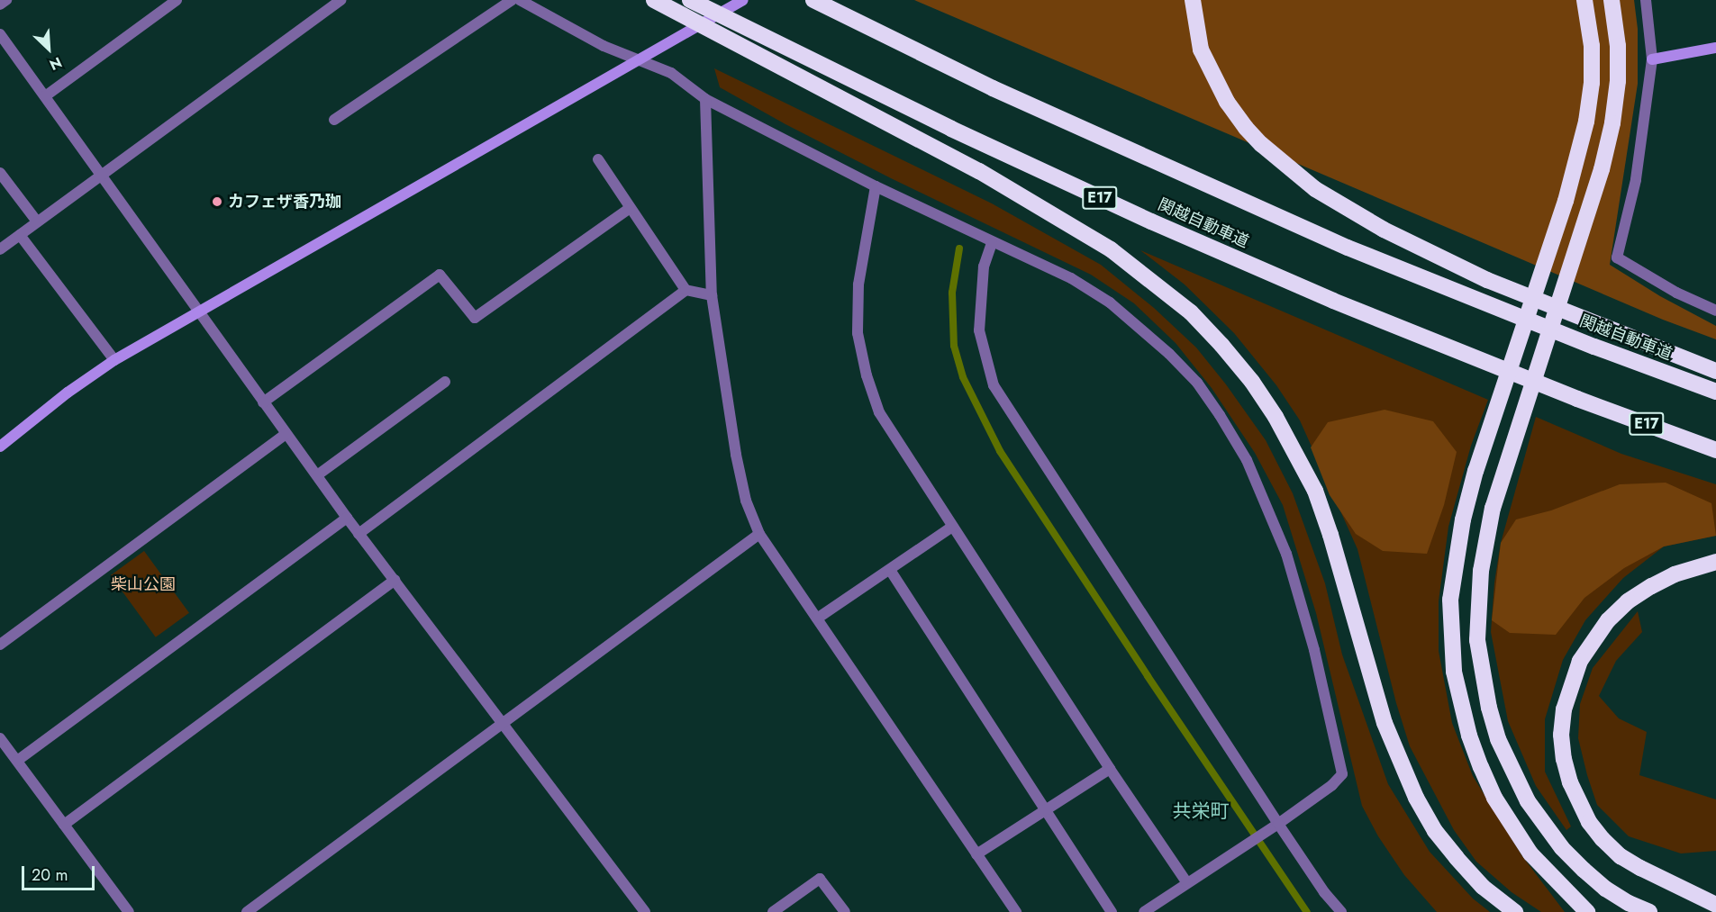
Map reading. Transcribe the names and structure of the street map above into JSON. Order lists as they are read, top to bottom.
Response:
{
  "streets": {
    "highway": ["E17", "関越自動車道"]
  },
  "districts": ["共栄町"],
  "parks": ["柴山公園"],
  "places": ["カフェザ香乃珈"],
  "scale_bar": "20 m",
  "north": "bottom right"
}
